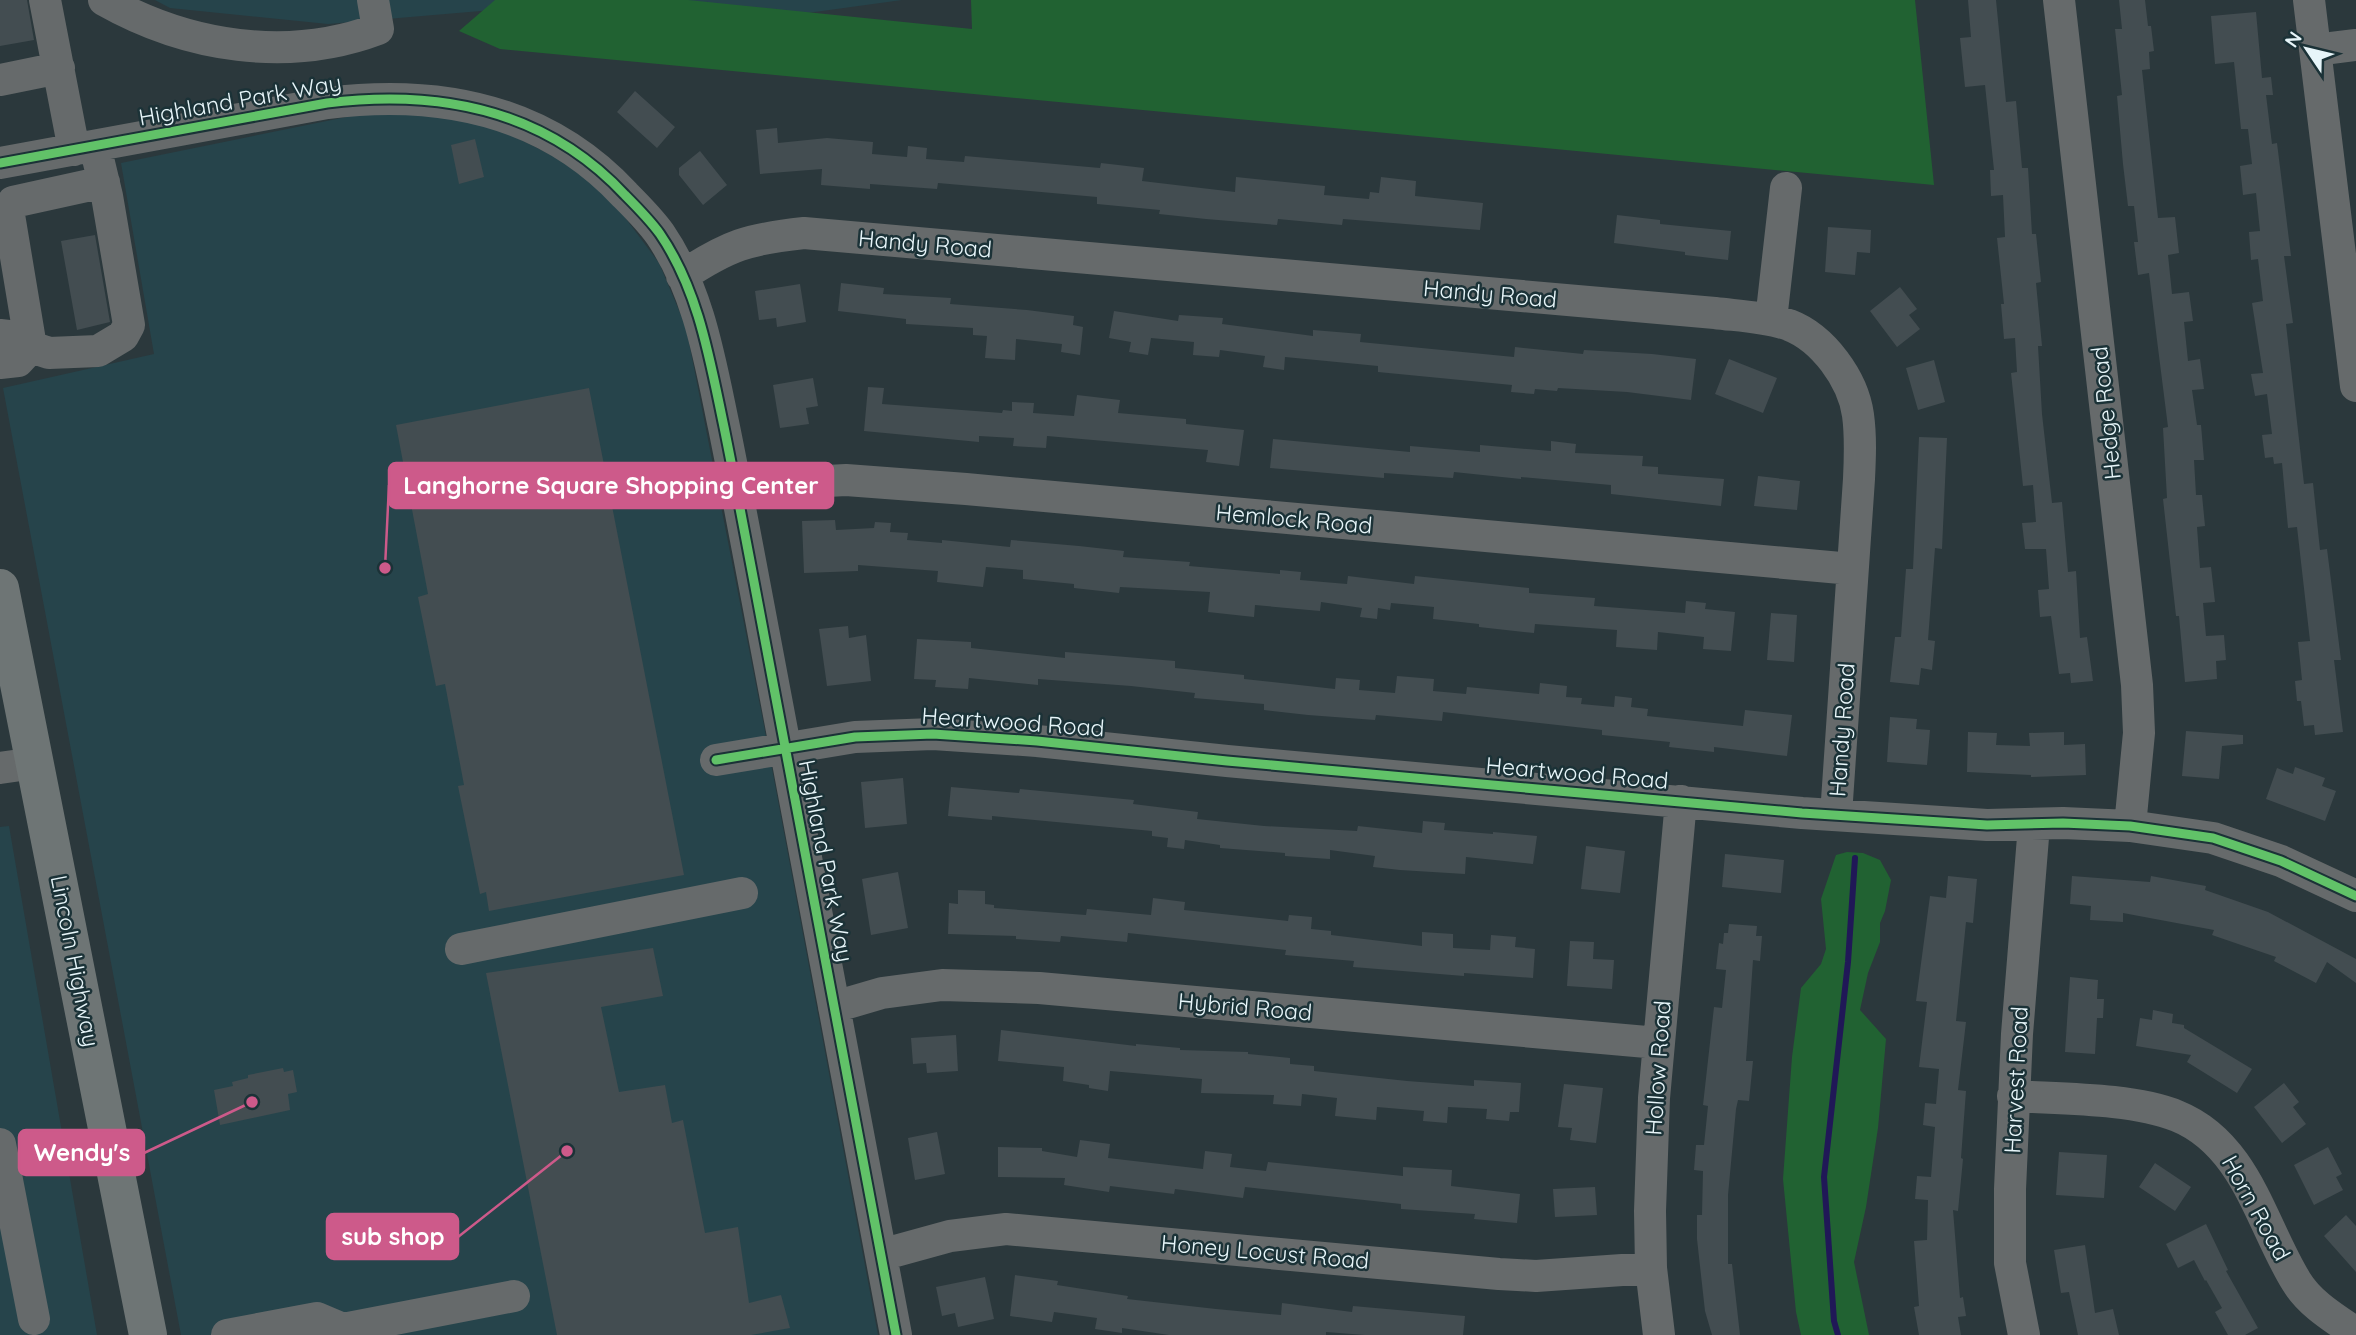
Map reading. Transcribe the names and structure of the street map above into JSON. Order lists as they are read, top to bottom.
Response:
{
  "streets": {
    "main road": ["Lincoln Highway"],
    "street": [
      "Highland Park Way",
      "Handy Road",
      "Hedge Road",
      "Hemlock Road",
      "Heartwood Road",
      "Hybrid Road",
      "Hollow Road",
      "Harvest Road",
      "Horn Road",
      "Honey Locust Road"
    ]
  },
  "crossings": [
    ["Highland Park Way", "Handy Road"],
    ["Highland Park Way", "Hemlock Road"],
    ["Highland Park Way", "Heartwood Road"],
    ["Highland Park Way", "Hybrid Road"],
    ["Highland Park Way", "Honey Locust Road"],
    ["Handy Road", "Hemlock Road"],
    ["Handy Road", "Heartwood Road"],
    ["Hedge Road", "Heartwood Road"],
    ["Heartwood Road", "Hollow Road"],
    ["Heartwood Road", "Harvest Road"],
    ["Hybrid Road", "Hollow Road"],
    ["Hollow Road", "Honey Locust Road"],
    ["Harvest Road", "Horn Road"]
  ],
  "places": ["Langhorne Square Shopping Center", "Wendy's", "sub shop"],
  "north": "top left"
}
